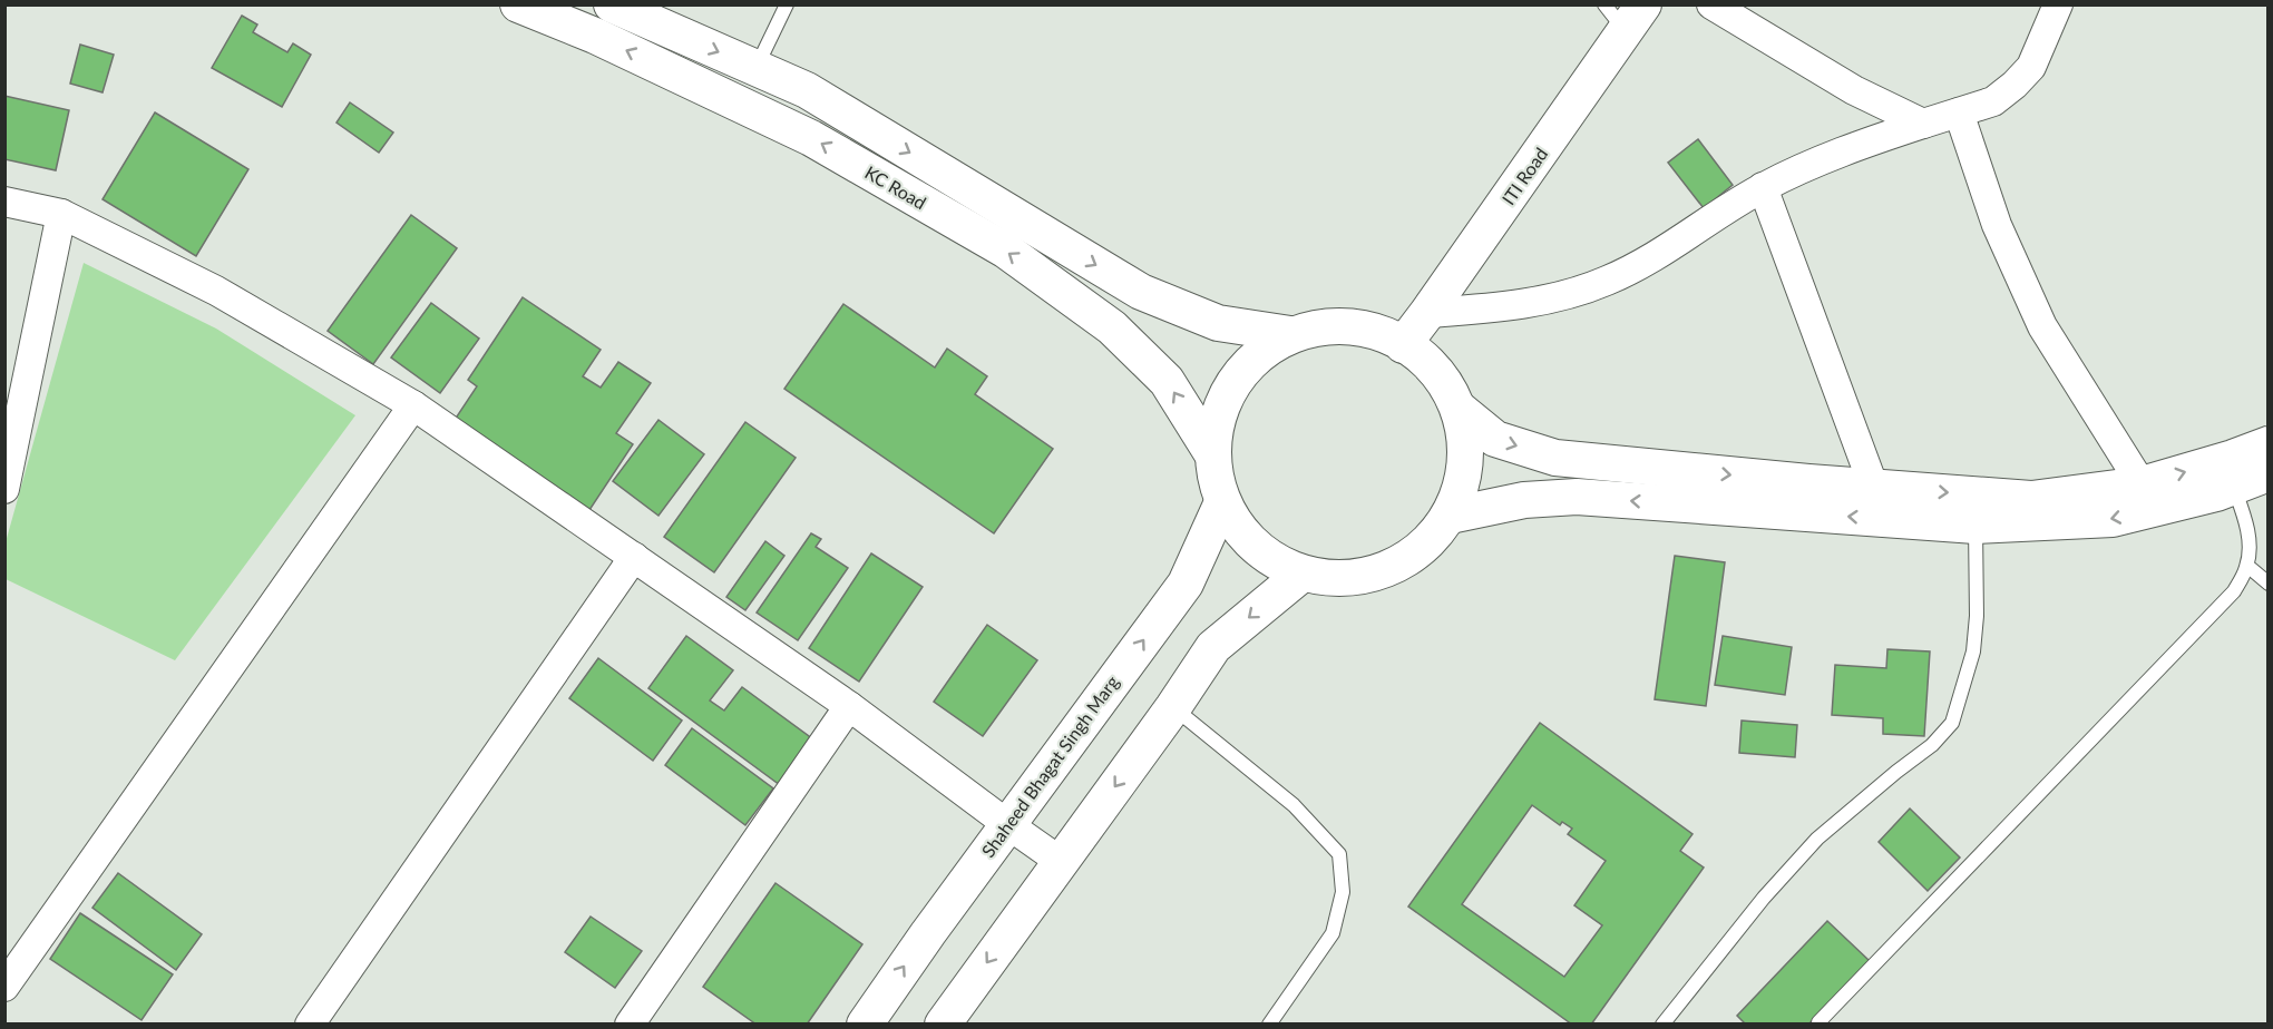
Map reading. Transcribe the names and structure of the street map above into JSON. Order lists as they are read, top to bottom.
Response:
{
  "streets": {
    "street": ["ITI Road", "KC Road", "Shaheed Bhagat Singh Marg"]
  }
}
